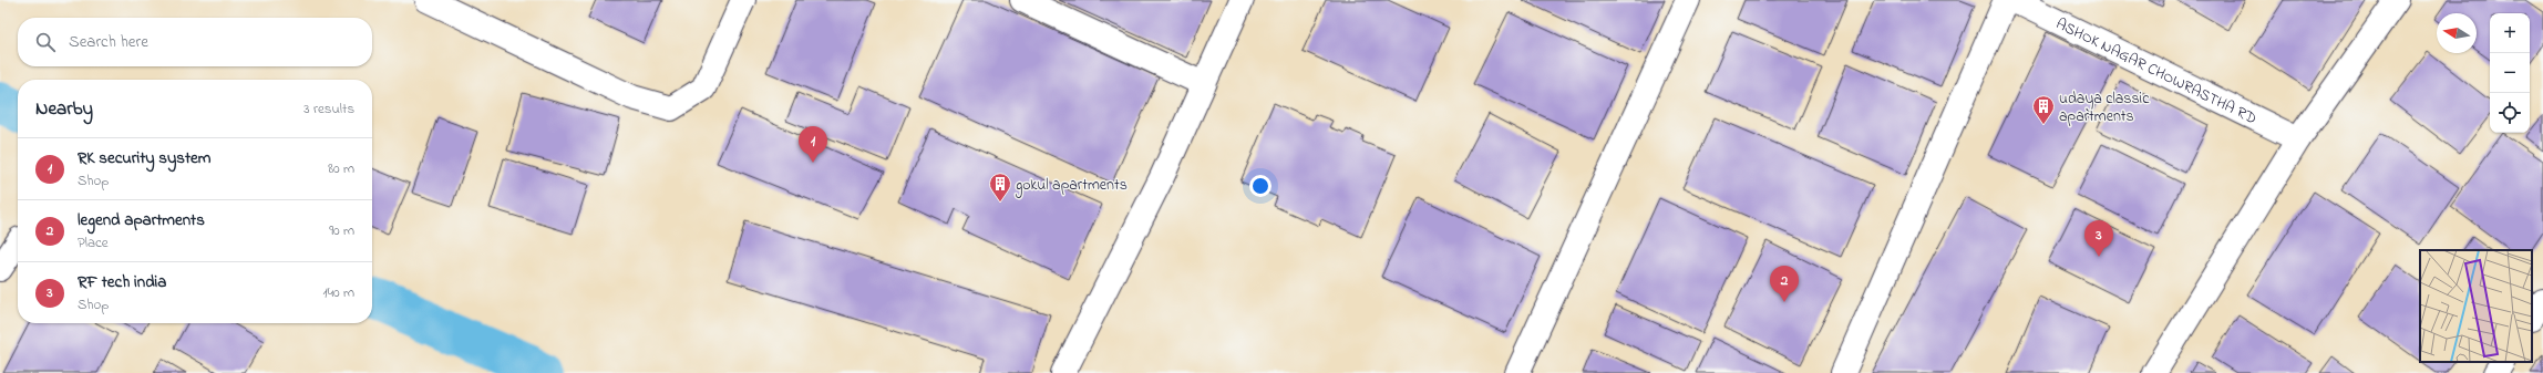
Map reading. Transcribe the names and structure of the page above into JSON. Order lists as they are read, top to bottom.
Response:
{
  "streets": {
    "street": ["ASHOK NAGAR CHOWRASTHA RD"]
  },
  "places": {
    "building": ["udaya classic apartments", "gokul apartments"]
  },
  "north": "left",
  "page": {
    "map_buttons": ["+", "−"],
    "search": "Search here",
    "heading": ["Nearby", "3 results"],
    "pins": ["1", "3", "2"],
    "list": [
      {
        "mark": "1",
        "name": "RK security system",
        "note": "Shop",
        "value": "80 m"
      },
      {
        "mark": "2",
        "name": "legend apartments",
        "note": "Place",
        "value": "90 m"
      },
      {
        "mark": "3",
        "name": "RF tech india",
        "note": "Shop",
        "value": "140 m"
      }
    ]
  }
}
